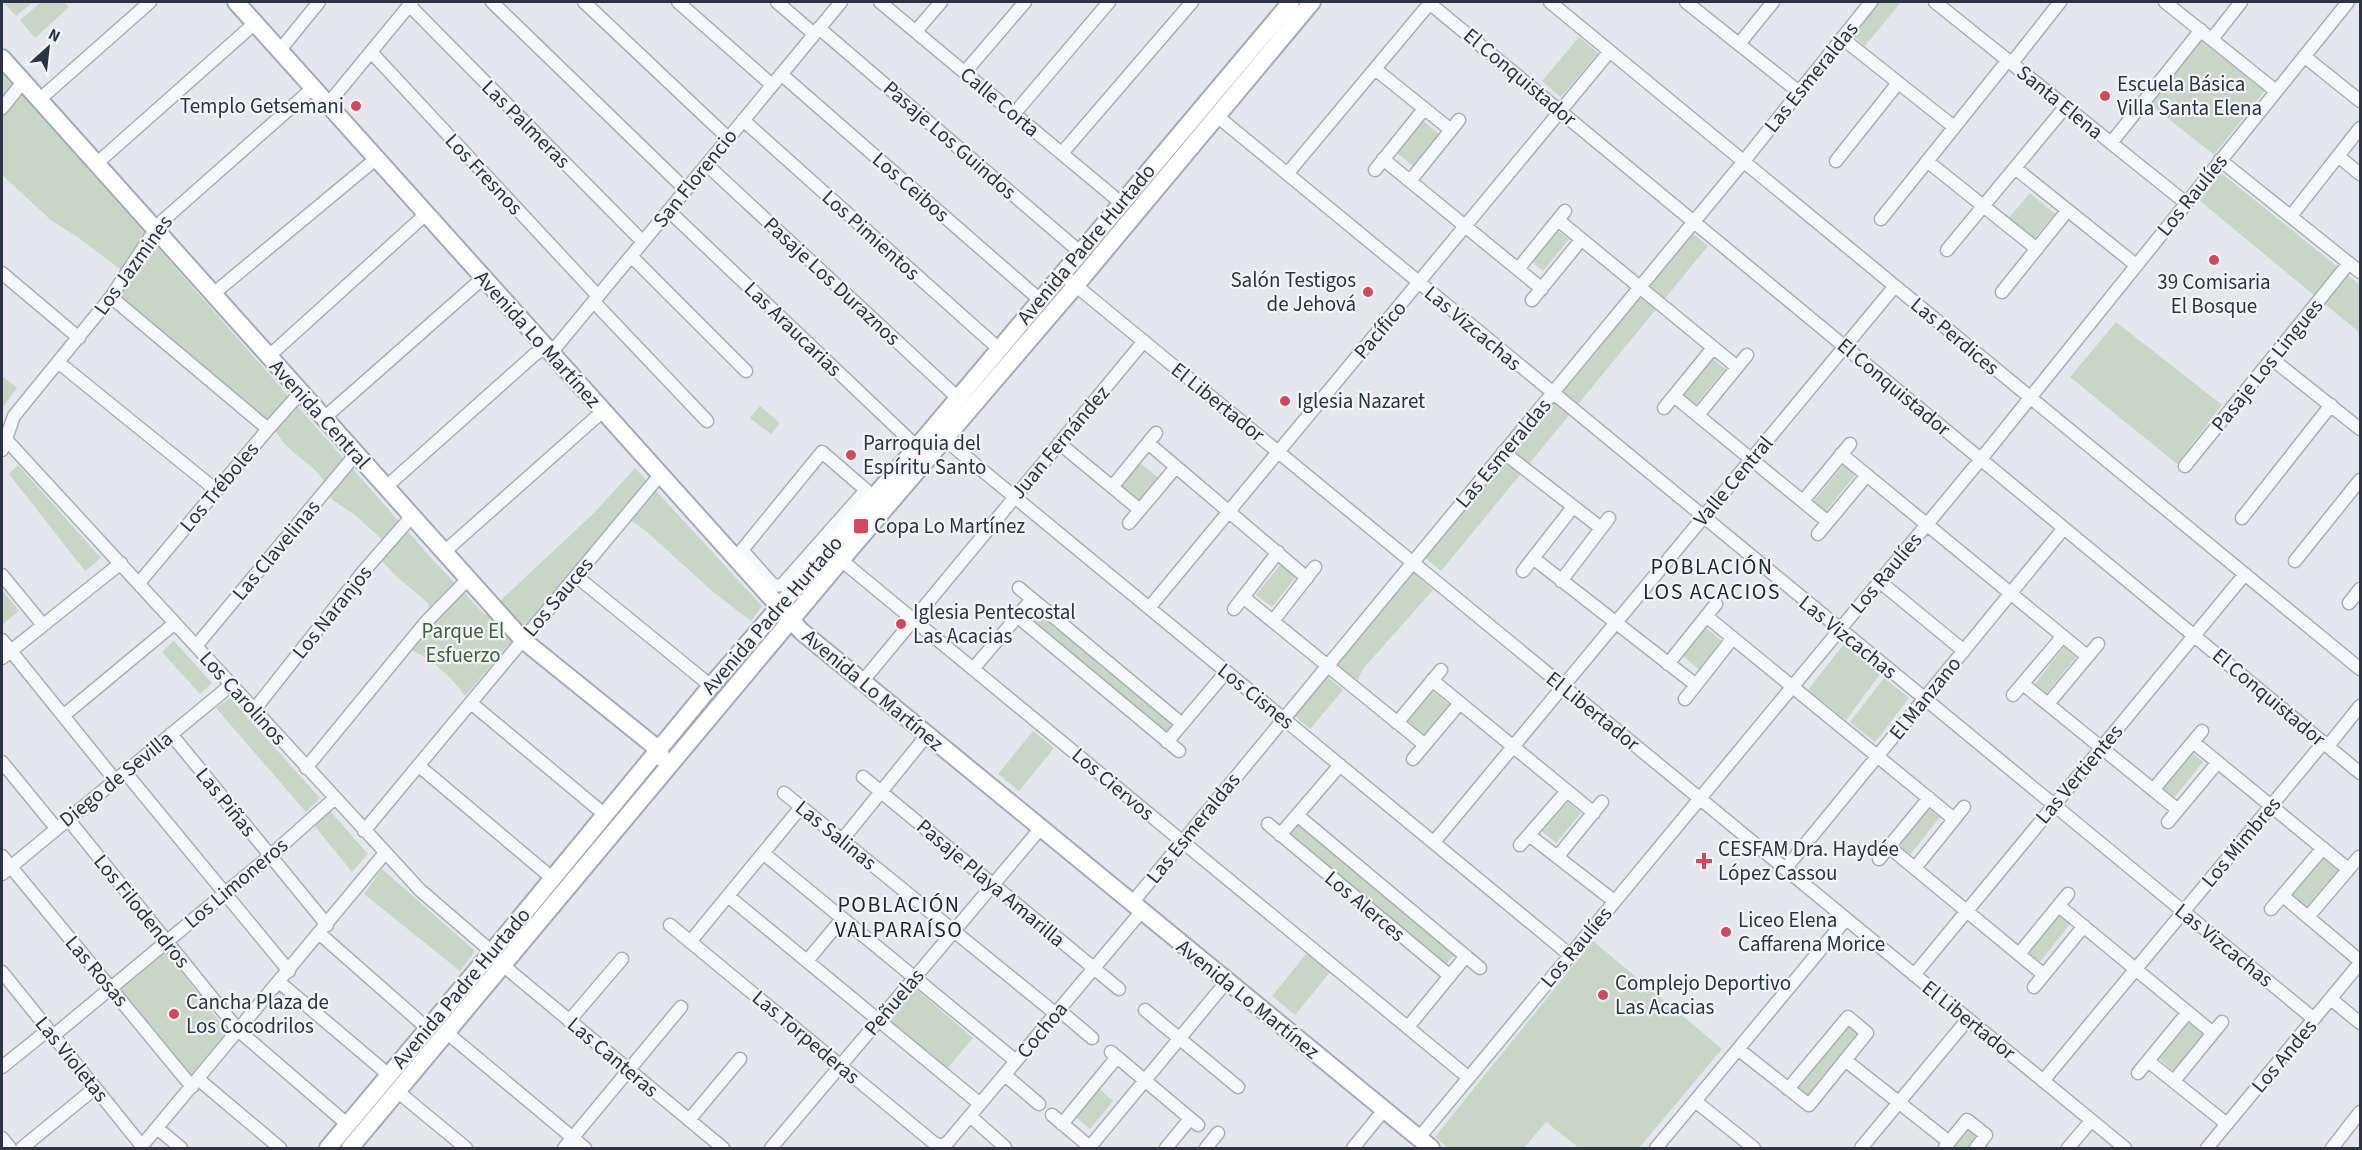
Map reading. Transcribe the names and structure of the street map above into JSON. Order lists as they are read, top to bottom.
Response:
{
  "streets": {
    "main road": ["Avenida Padre Hurtado", "Avenida Lo Martínez", "Avenida Central"],
    "street": [
      "El Conquistador",
      "Las Esmeraldas",
      "Calle Corta",
      "Santa Elena",
      "Las Palmeras",
      "Pasaje Los Guindos",
      "Los Fresnos",
      "San Florencio",
      "Los Ceibos",
      "Los Raulíes",
      "Los Pimientos",
      "Los Jazmines",
      "Pasaje Los Duraznos",
      "Las Vizcachas",
      "Las Araucarias",
      "Pacífico",
      "Las Perdices",
      "Pasaje Los Lingues",
      "El Libertador",
      "Juan Fernández",
      "Valle Central",
      "Los Tréboles",
      "Las Clavelinas",
      "Los Sauces",
      "Los Naranjos",
      "Los Cisnes",
      "Los Carolinos",
      "El Manzano",
      "Las Vertientes",
      "Diego de Sevilla",
      "Los Ciervos",
      "Las Piñas",
      "Las Salinas",
      "Los Mimbres",
      "Los Limoneros",
      "Pasaje Playa Amarilla",
      "Los Alerces",
      "Los Filodendros",
      "Las Rosas",
      "Peñuelas",
      "Cochoa",
      "Las Torpederas",
      "Los Andes",
      "Las Canteras",
      "Las Violetas"
    ]
  },
  "crossings": [
    ["El Conquistador", "Las Esmeraldas"],
    ["El Conquistador", "Los Raulíes"],
    ["El Conquistador", "Pacífico"],
    ["El Conquistador", "Valle Central"],
    ["El Conquistador", "El Manzano"],
    ["El Conquistador", "Las Vertientes"],
    ["El Conquistador", "Los Mimbres"],
    ["Las Esmeraldas", "Las Vizcachas"],
    ["Las Esmeraldas", "Las Perdices"],
    ["Las Esmeraldas", "Avenida Lo Martínez"],
    ["Las Esmeraldas", "El Libertador"],
    ["Las Esmeraldas", "Los Cisnes"],
    ["Las Esmeraldas", "Los Ciervos"],
    ["Las Esmeraldas", "Cochoa"],
    ["Calle Corta", "Avenida Padre Hurtado"],
    ["Santa Elena", "Los Raulíes"],
    ["Las Palmeras", "San Florencio"],
    ["Pasaje Los Guindos", "San Florencio"],
    ["Pasaje Los Guindos", "Avenida Padre Hurtado"],
    ["Los Fresnos", "San Florencio"],
    ["San Florencio", "Los Ceibos"],
    ["San Florencio", "Los Pimientos"],
    ["San Florencio", "Pasaje Los Duraznos"],
    ["San Florencio", "Las Araucarias"],
    ["San Florencio", "Avenida Lo Martínez"],
    ["San Florencio", "Avenida Central"],
    ["Los Ceibos", "Avenida Padre Hurtado"],
    ["Los Raulíes", "Las Vizcachas"],
    ["Los Raulíes", "Las Perdices"],
    ["Los Raulíes", "Avenida Lo Martínez"],
    ["Los Raulíes", "El Libertador"],
    ["Los Raulíes", "Los Cisnes"],
    ["Los Raulíes", "Los Ciervos"],
    ["Los Pimientos", "Avenida Padre Hurtado"],
    ["Avenida Padre Hurtado", "Pasaje Los Duraznos"],
    ["Avenida Padre Hurtado", "Las Vizcachas"],
    ["Avenida Padre Hurtado", "Las Araucarias"],
    ["Avenida Padre Hurtado", "Avenida Lo Martínez"],
    ["Avenida Padre Hurtado", "El Libertador"],
    ["Avenida Padre Hurtado", "Avenida Central"],
    ["Avenida Padre Hurtado", "Los Cisnes"],
    ["Avenida Padre Hurtado", "Los Carolinos"],
    ["Avenida Padre Hurtado", "Los Ciervos"],
    ["Avenida Padre Hurtado", "Las Piñas"],
    ["Avenida Padre Hurtado", "Los Filodendros"],
    ["Avenida Padre Hurtado", "Las Canteras"],
    ["Los Jazmines", "Avenida Lo Martínez"],
    ["Los Jazmines", "Avenida Central"],
    ["Los Jazmines", "Los Carolinos"],
    ["Las Vizcachas", "Pacífico"],
    ["Las Vizcachas", "Valle Central"],
    ["Las Vizcachas", "El Manzano"],
    ["Las Vizcachas", "Las Vertientes"],
    ["Las Vizcachas", "Los Mimbres"],
    ["Las Vizcachas", "Los Andes"],
    ["Pacífico", "Las Perdices"],
    ["Pacífico", "El Libertador"],
    ["Pacífico", "Los Cisnes"],
    ["Las Perdices", "Valle Central"],
    ["Las Perdices", "Las Vertientes"],
    ["Avenida Lo Martínez", "Juan Fernández"],
    ["Avenida Lo Martínez", "Los Sauces"],
    ["Avenida Lo Martínez", "Peñuelas"],
    ["Avenida Lo Martínez", "Cochoa"],
    ["El Libertador", "Juan Fernández"],
    ["El Libertador", "Valle Central"],
    ["El Libertador", "El Manzano"],
    ["El Libertador", "Las Vertientes"],
    ["El Libertador", "Los Mimbres"],
    ["Avenida Central", "Los Tréboles"],
    ["Avenida Central", "Las Clavelinas"],
    ["Avenida Central", "Los Sauces"],
    ["Avenida Central", "Los Naranjos"],
    ["Juan Fernández", "Los Cisnes"],
    ["Juan Fernández", "Los Ciervos"],
    ["Valle Central", "Los Cisnes"],
    ["Los Tréboles", "Los Carolinos"],
    ["Las Clavelinas", "Los Carolinos"],
    ["Los Sauces", "Los Carolinos"],
    ["Los Naranjos", "Los Carolinos"],
    ["Los Carolinos", "Diego de Sevilla"],
    ["Los Carolinos", "Los Limoneros"],
    ["Los Carolinos", "Las Canteras"],
    ["Diego de Sevilla", "Las Piñas"],
    ["Diego de Sevilla", "Los Filodendros"],
    ["Diego de Sevilla", "Las Rosas"],
    ["Las Piñas", "Los Limoneros"],
    ["Las Salinas", "Peñuelas"],
    ["Las Salinas", "Cochoa"],
    ["Los Limoneros", "Los Filodendros"],
    ["Los Limoneros", "Las Rosas"],
    ["Los Limoneros", "Las Violetas"],
    ["Pasaje Playa Amarilla", "Peñuelas"],
    ["Pasaje Playa Amarilla", "Cochoa"],
    ["Peñuelas", "Las Torpederas"],
    ["Cochoa", "Las Torpederas"]
  ],
  "districts": ["POBLACIÓN LOS ACACIOS", "POBLACIÓN VALPARAÍSO"],
  "parks": ["Parque El Esfuerzo"],
  "places": {
    "other": [
      "Escuela Básica Villa Santa Elena",
      "Templo Getsemani",
      "39 Comisaria El Bosque",
      "Salón Testigos de Jehová",
      "Iglesia Nazaret",
      "Parroquia del Espíritu Santo",
      "Iglesia Pentecostal Las Acacias",
      "Liceo Elena Caffarena Morice",
      "Complejo Deportivo Las Acacias",
      "Cancha Plaza de Los Cocodrilos"
    ],
    "transit": ["Copa Lo Martínez"],
    "health": ["CESFAM Dra. Haydée López Cassou"]
  },
  "north": "top right"
}
